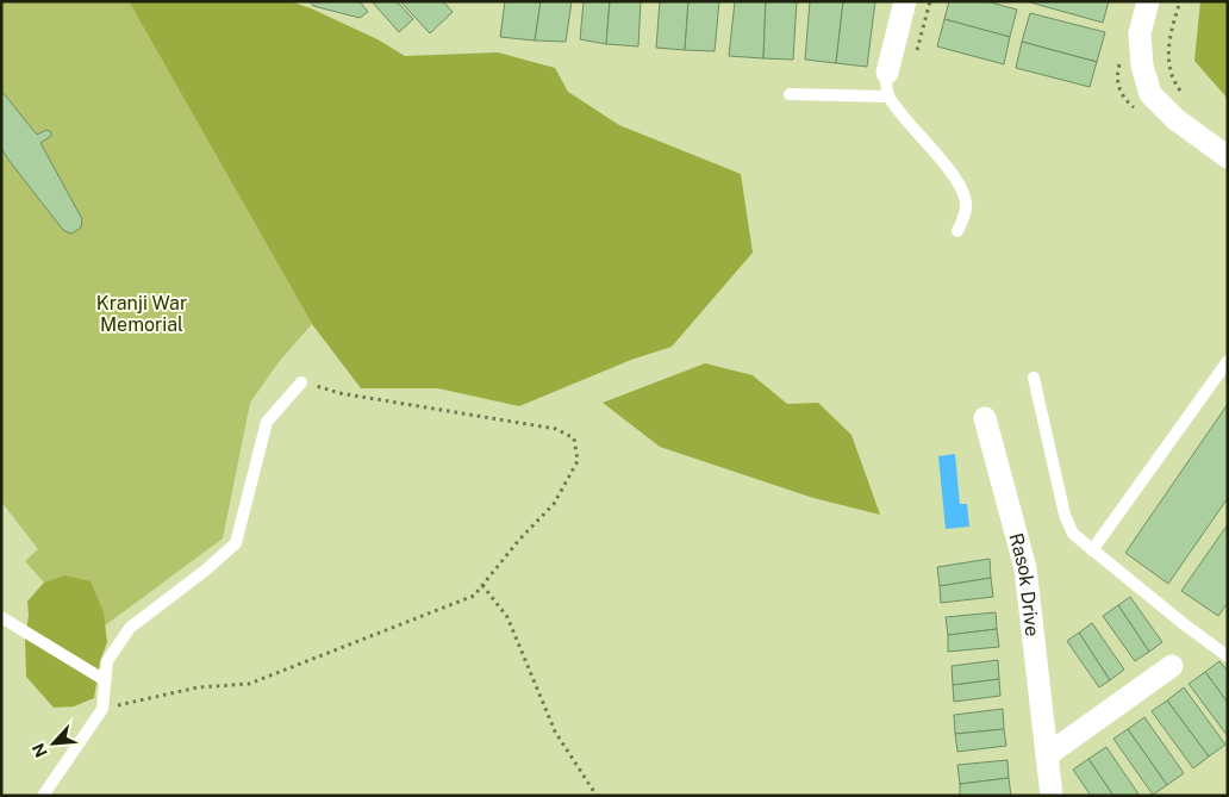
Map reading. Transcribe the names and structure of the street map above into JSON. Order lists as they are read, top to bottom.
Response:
{
  "streets": {
    "street": ["Rasok Drive"]
  },
  "parks": ["Kranji War Memorial"],
  "north": "bottom left"
}
